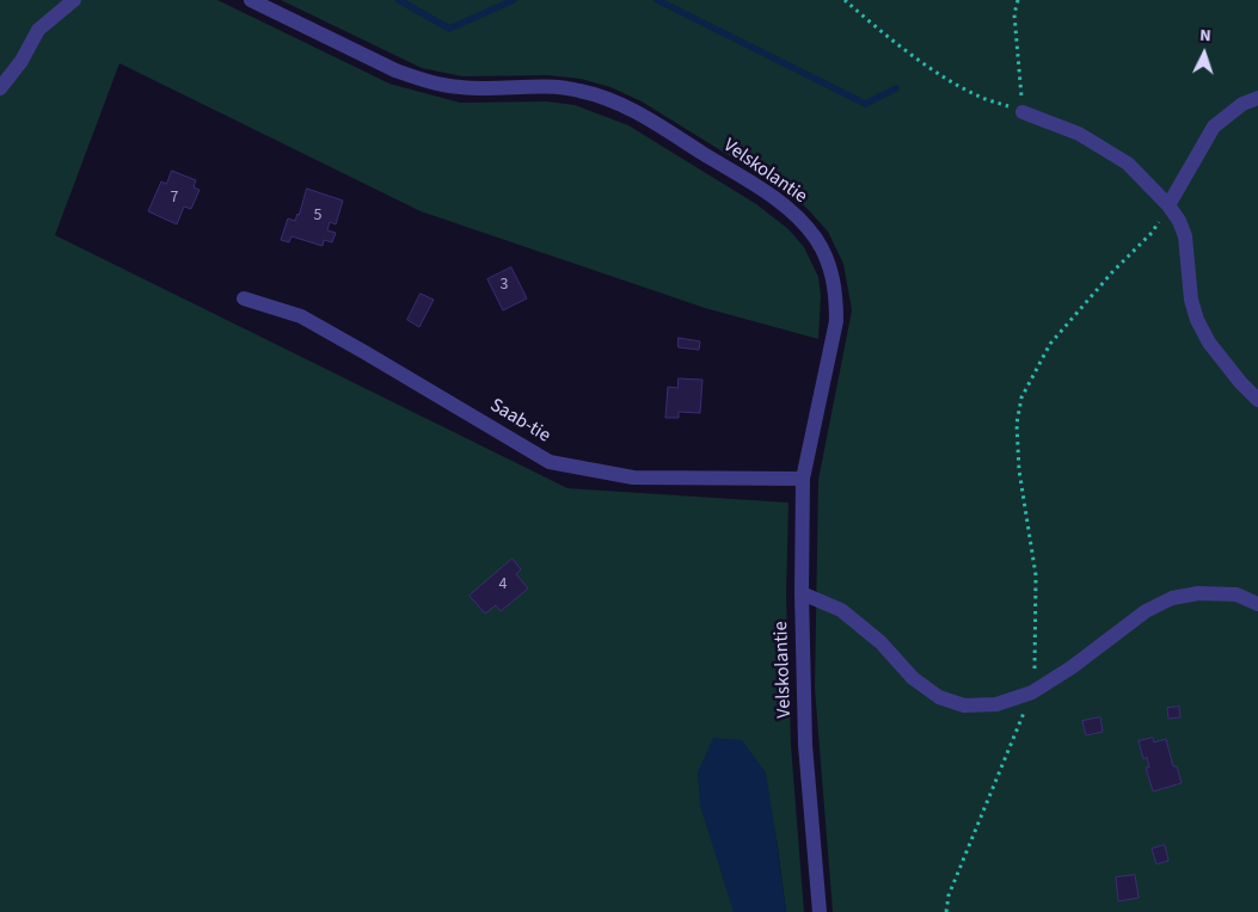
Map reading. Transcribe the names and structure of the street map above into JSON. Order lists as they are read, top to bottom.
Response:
{
  "streets": {
    "street": ["Velskolantie", "Saab-tie"]
  },
  "crossings": [
    ["Velskolantie", "Saab-tie"]
  ],
  "house_numbers": [
    "7",
    "5",
    "3",
    "4"
  ],
  "north": "top"
}
